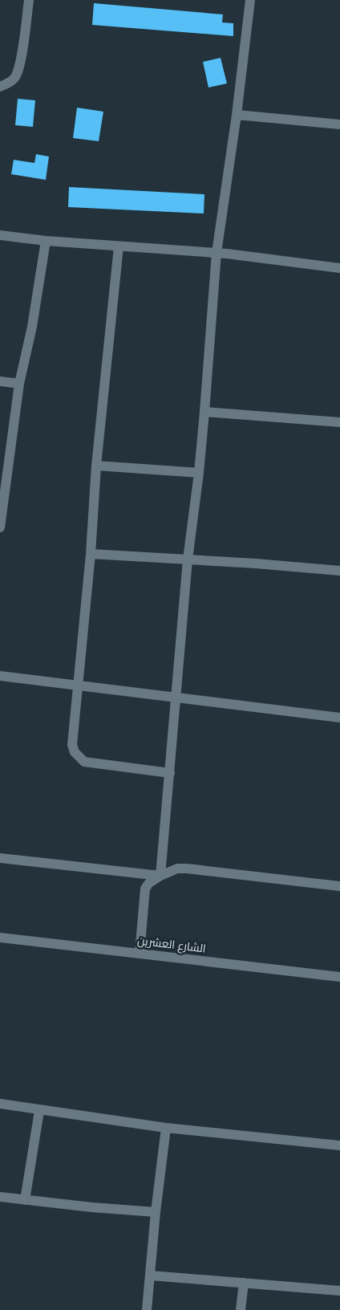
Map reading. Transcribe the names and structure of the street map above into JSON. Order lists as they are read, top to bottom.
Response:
{
  "streets": {
    "street": ["الشارع العشرين"]
  }
}
